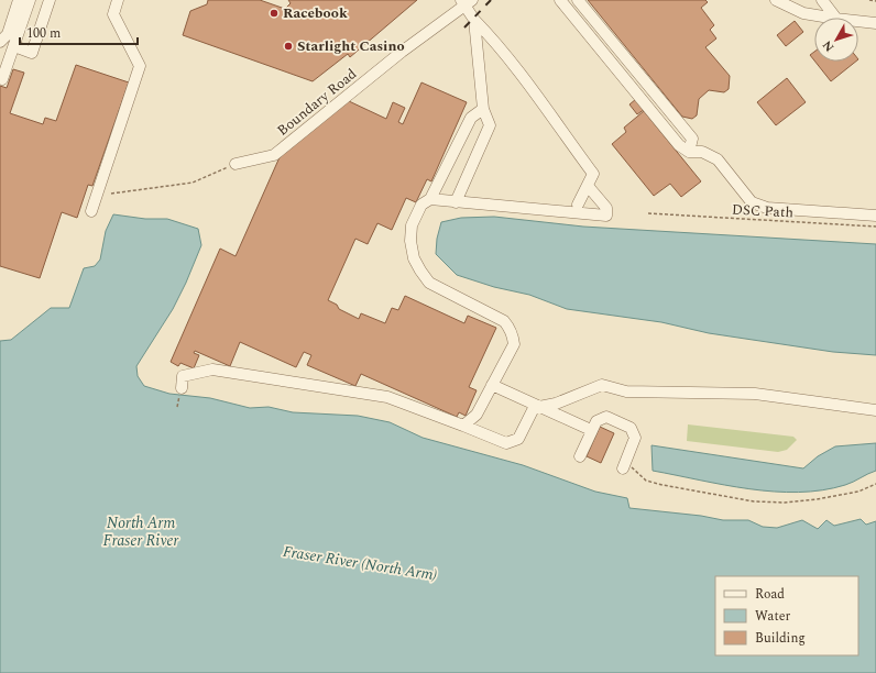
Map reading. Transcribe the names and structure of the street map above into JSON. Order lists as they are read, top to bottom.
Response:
{
  "streets": {
    "street": ["Boundary Road"],
    "path": ["DSC Path"]
  },
  "water": ["North Arm Fraser River", "Fraser River (North Arm)"],
  "places": ["Racebook", "Starlight Casino"],
  "legend": ["Road", "Water", "Building"],
  "scale_bar": "100 m",
  "north": "bottom left"
}
